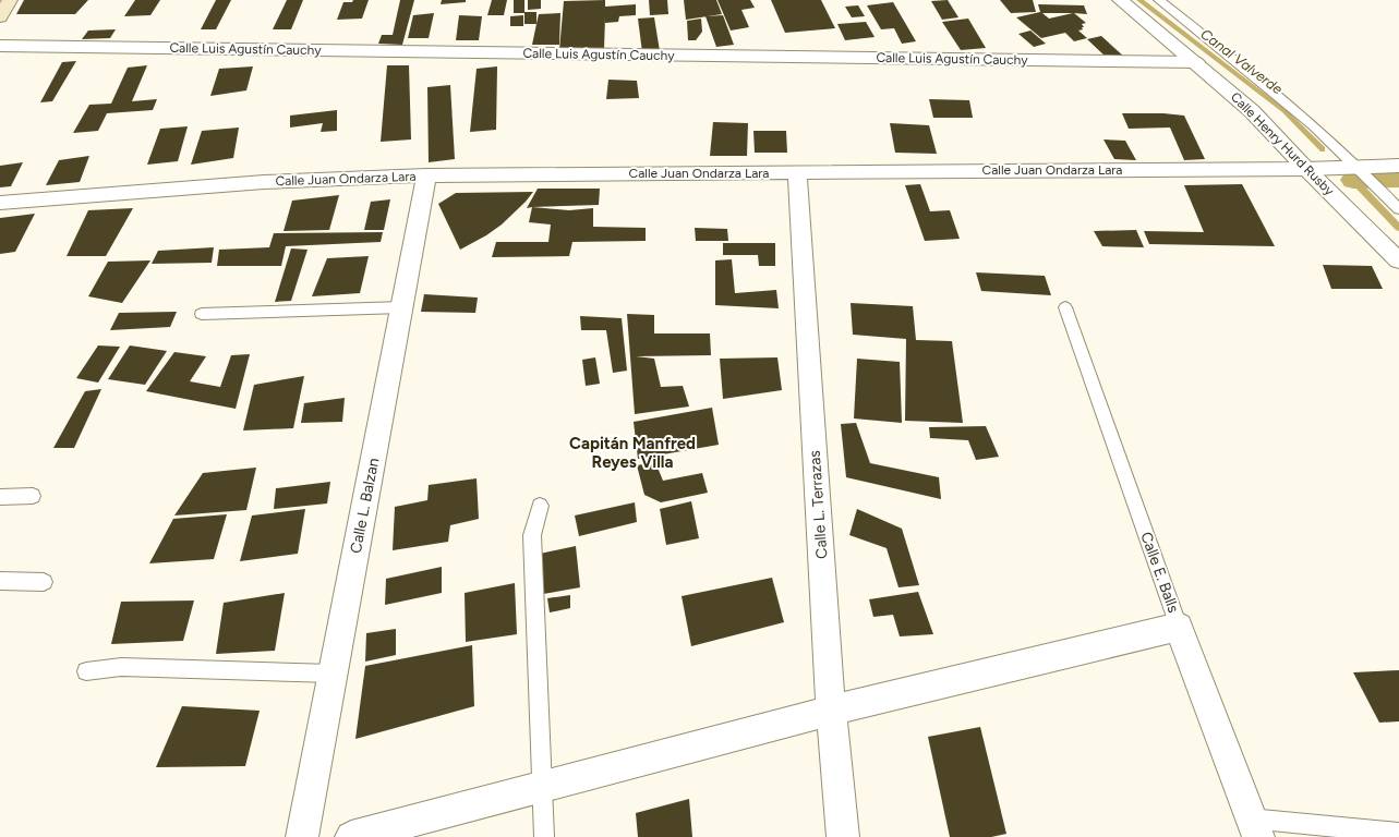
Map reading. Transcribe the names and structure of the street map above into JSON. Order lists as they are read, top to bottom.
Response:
{
  "streets": {
    "street": [
      "Calle Luis Agustín Cauchy",
      "Calle Henry Hurd Rusby",
      "Calle Juan Ondarza Lara",
      "Calle L. Terrazas",
      "Calle L. Balzan",
      "Calle E. Balls"
    ]
  },
  "crossings": [
    ["Calle Luis Agustín Cauchy", "Calle Henry Hurd Rusby"],
    ["Calle Henry Hurd Rusby", "Calle Juan Ondarza Lara"],
    ["Calle Juan Ondarza Lara", "Calle L. Terrazas"],
    ["Calle Juan Ondarza Lara", "Calle L. Balzan"]
  ],
  "districts": ["Capitán Manfred Reyes Villa"],
  "water": ["Canal Valverde"]
}
